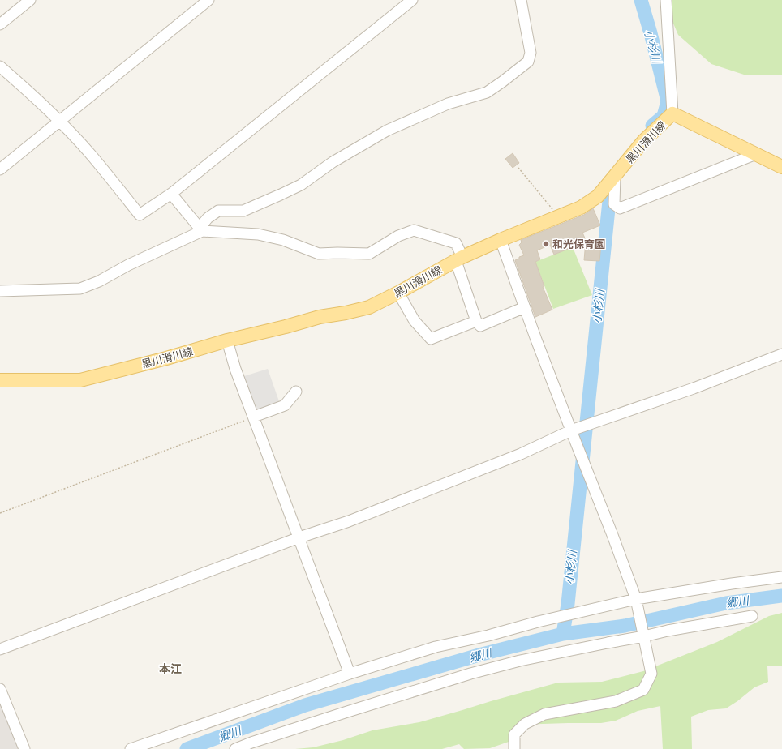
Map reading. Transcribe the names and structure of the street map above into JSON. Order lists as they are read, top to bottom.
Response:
{
  "streets": {
    "main road": ["黒川滑川線"]
  },
  "districts": ["本江"],
  "water": ["小杉川", "郷川"],
  "places": ["和光保育園"]
}
